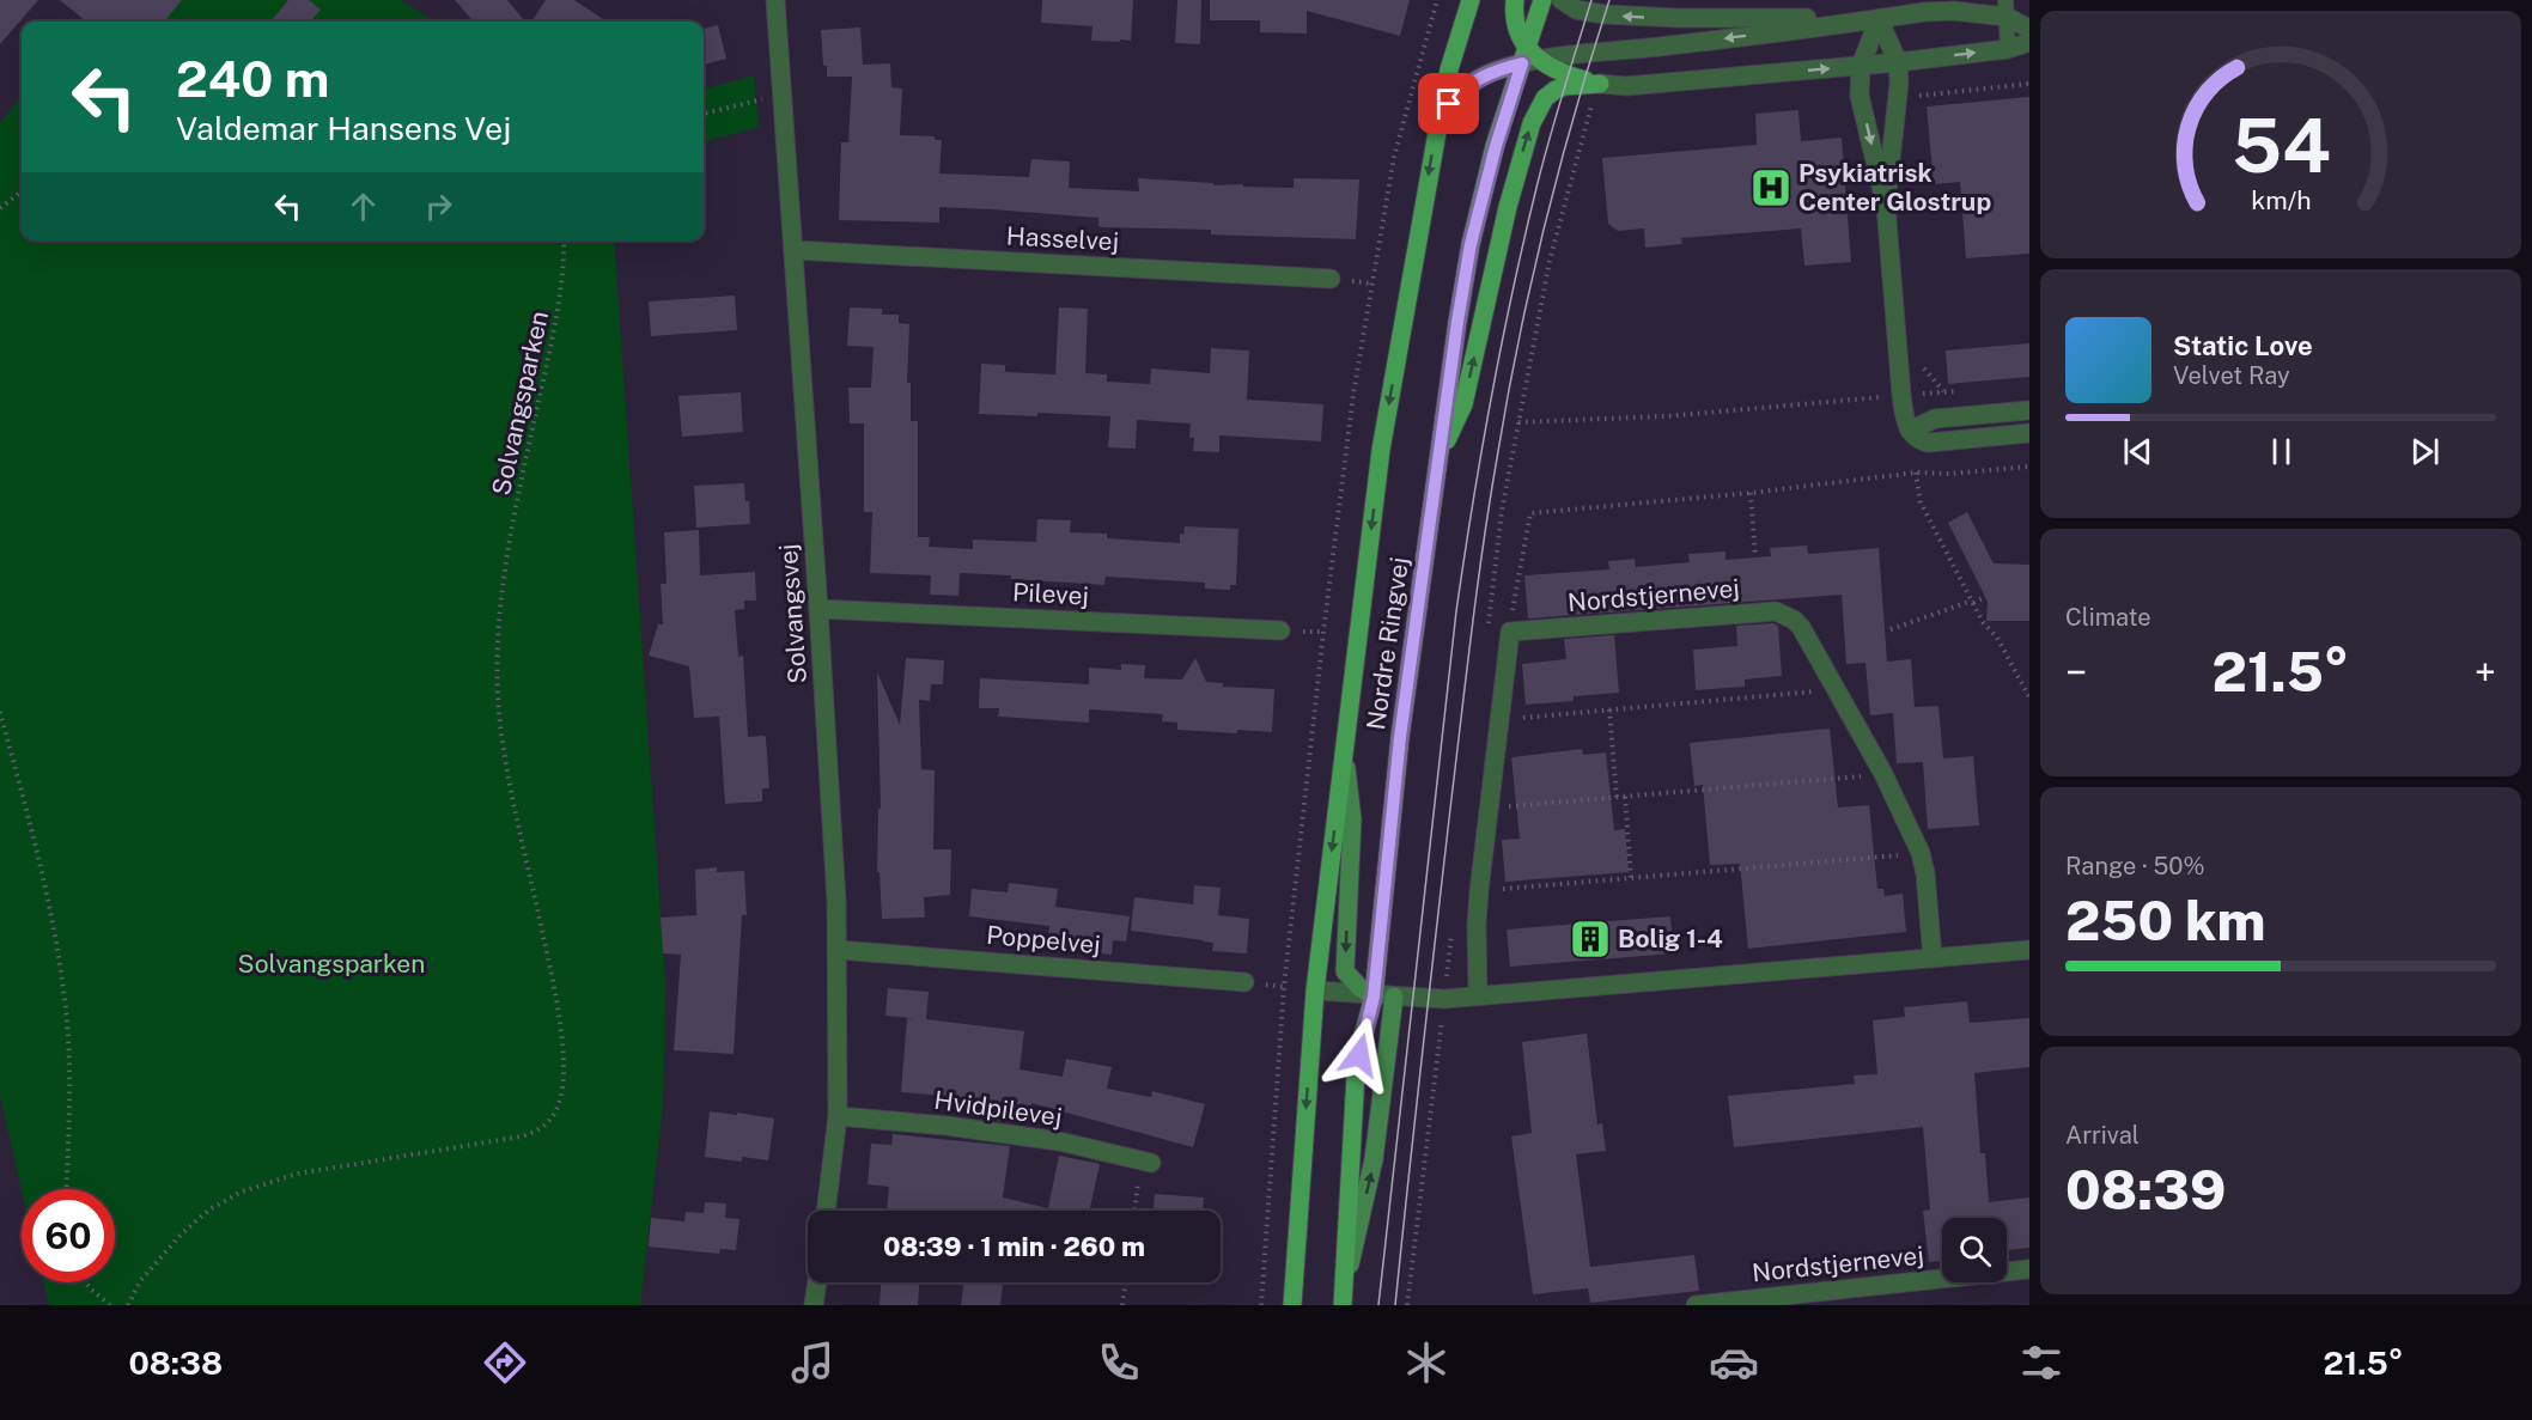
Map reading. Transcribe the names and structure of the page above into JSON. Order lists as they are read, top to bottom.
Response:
{
  "streets": {
    "main road": ["Nordre Ringvej"],
    "street": [
      "Hasselvej",
      "Pilevej",
      "Nordstjernevej",
      "Solvangsvej",
      "Poppelvej",
      "Hvidpilevej"
    ],
    "path": ["Solvangsparken"]
  },
  "crossings": [
    ["Hasselvej", "Solvangsvej"],
    ["Pilevej", "Solvangsvej"],
    ["Solvangsvej", "Poppelvej"],
    ["Solvangsvej", "Hvidpilevej"]
  ],
  "parks": ["Solvangsparken"],
  "places": {
    "hospital": ["Psykiatrisk Center Glostrup"],
    "building": ["Bolig 1-4"]
  },
  "page": {
    "turn": ["240 m", "Valdemar Hansens Vej"],
    "song": ["Static Love", "Velvet Ray"],
    "tile": [
      "Climate",
      ["Range · 50%", "250 km"],
      ["Arrival", "08:39"]
    ],
    "heat": ["−", "21.5°", "+"],
    "limit": "60",
    "trip": "08:39 · 1 min · 260 m",
    "tabs": ["08:38", "21.5°"],
    "gauge": ["54", "km/h"]
  }
}
